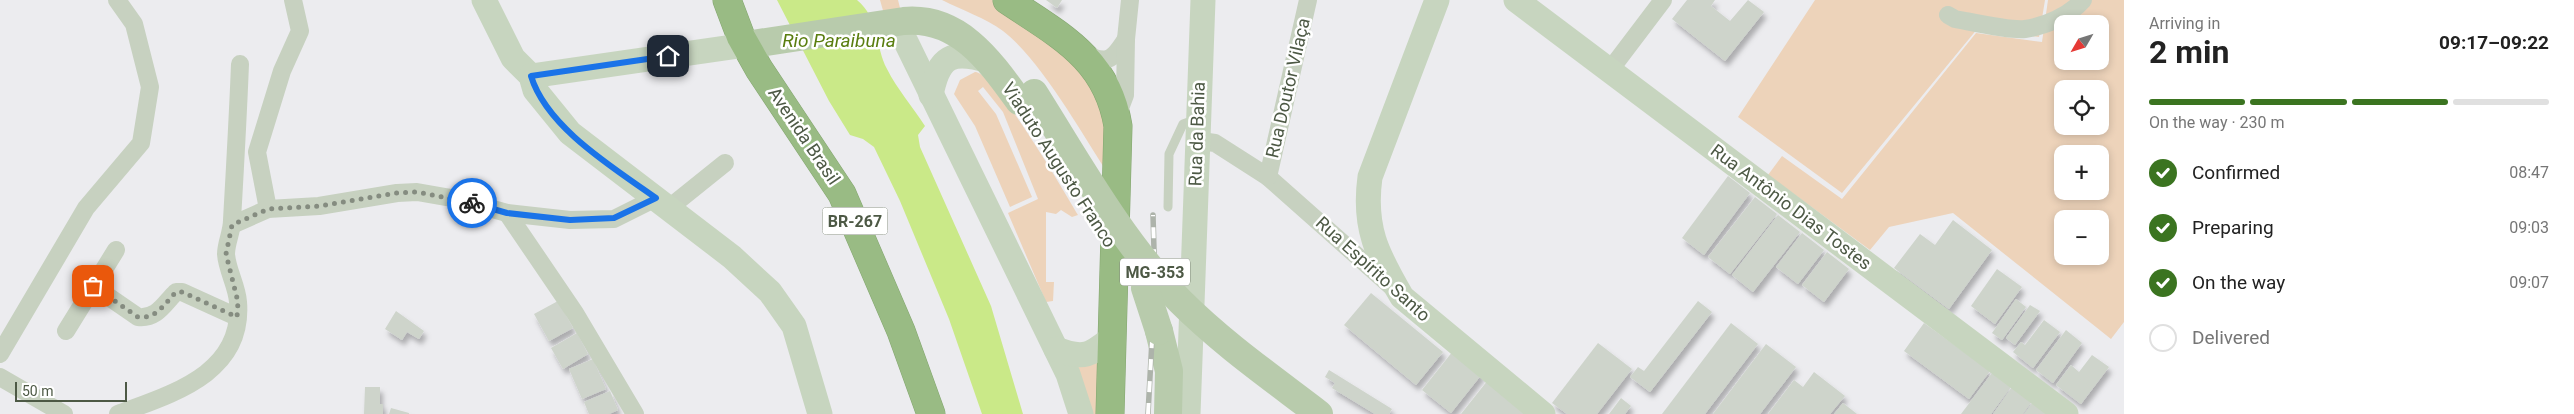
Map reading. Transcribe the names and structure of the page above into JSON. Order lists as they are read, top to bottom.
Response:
{
  "streets": {
    "highway": ["Avenida Brasil", "BR-267"],
    "main road": ["Viaduto Augusto Franco", "MG-353"],
    "street": [
      "Rua Doutor Vilaça",
      "Rua da Bahia",
      "Rua Antônio Dias Tostes",
      "Rua Espírito Santo"
    ]
  },
  "crossings": [
    ["Rua Doutor Vilaça", "Rua Espírito Santo"],
    ["Rua da Bahia", "Rua Espírito Santo"],
    ["Avenida Brasil", "Viaduto Augusto Franco"]
  ],
  "water": ["Rio Paraibuna"],
  "scale_bar": "50 m",
  "north": "bottom left",
  "page": {
    "heading": ["2 min", "Arriving in", "09:17–09:22"],
    "map_buttons": ["+", "−"],
    "bar": "On the way · 230 m",
    "list": [
      ["Confirmed", "08:47"],
      ["Preparing", "09:03"],
      ["On the way", "09:07"],
      "Delivered"
    ],
    "scale": "50 m"
  }
}
